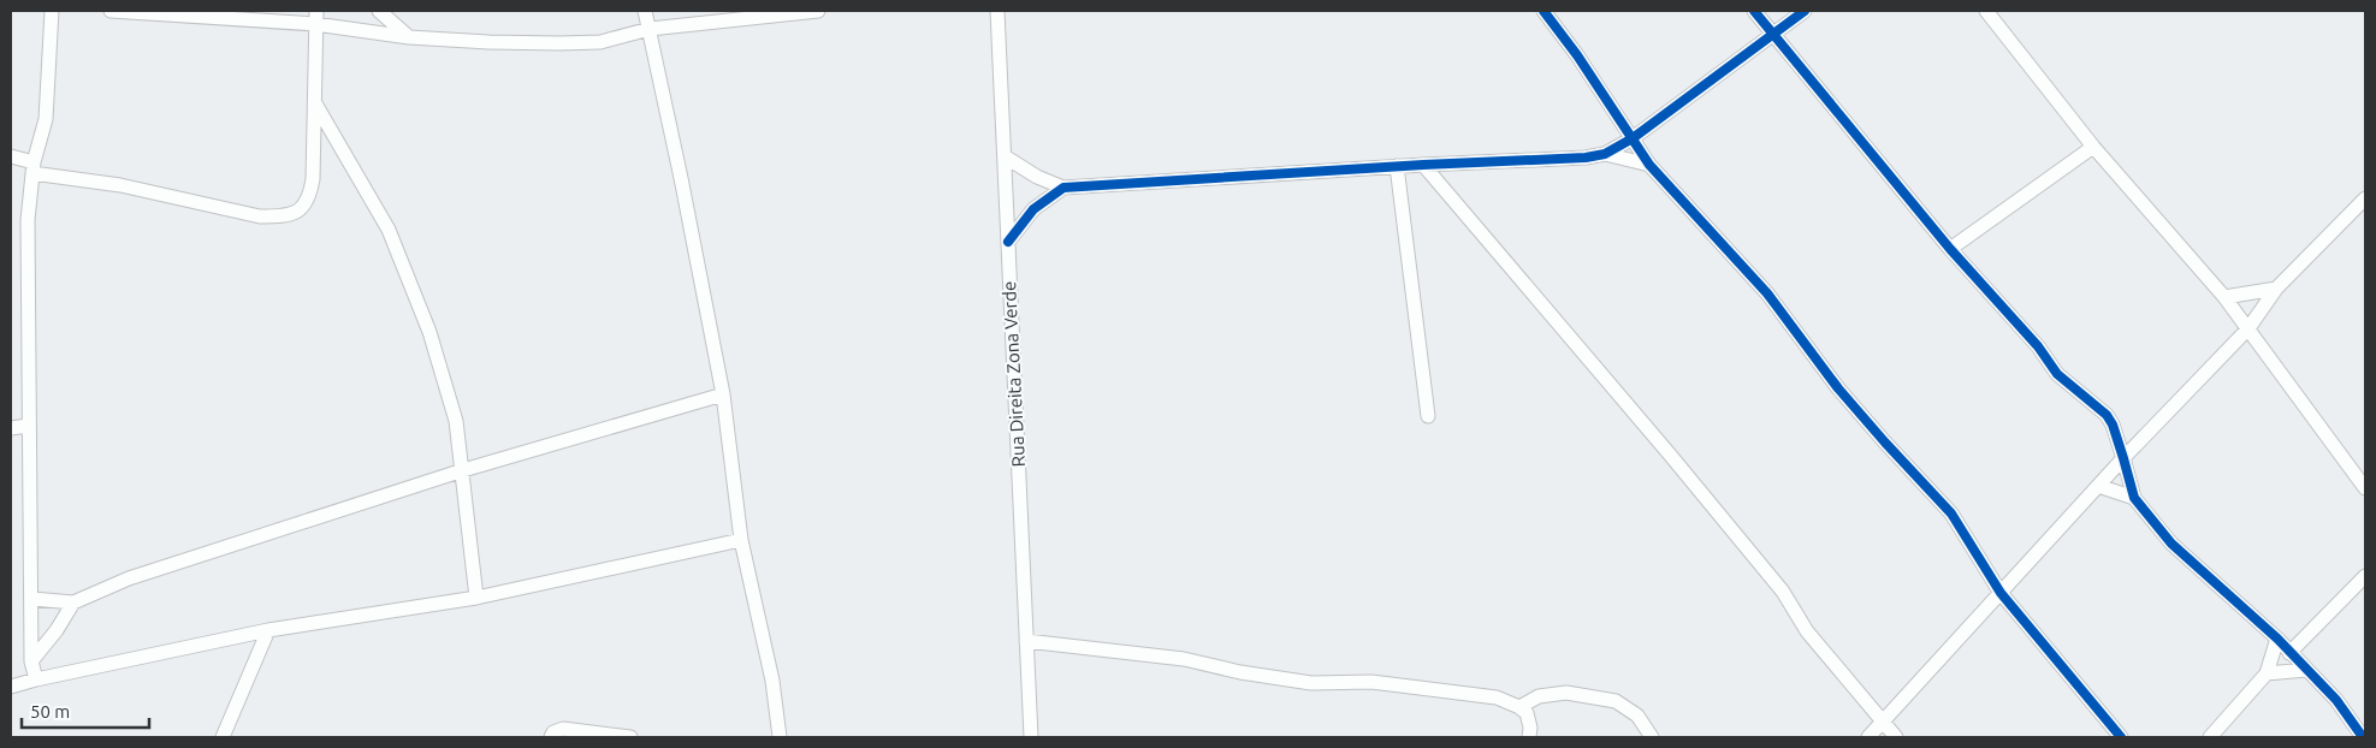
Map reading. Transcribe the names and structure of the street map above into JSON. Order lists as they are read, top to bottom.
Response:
{
  "streets": {
    "street": ["Rua Direita Zona Verde"]
  },
  "scale_bar": "50 m"
}
